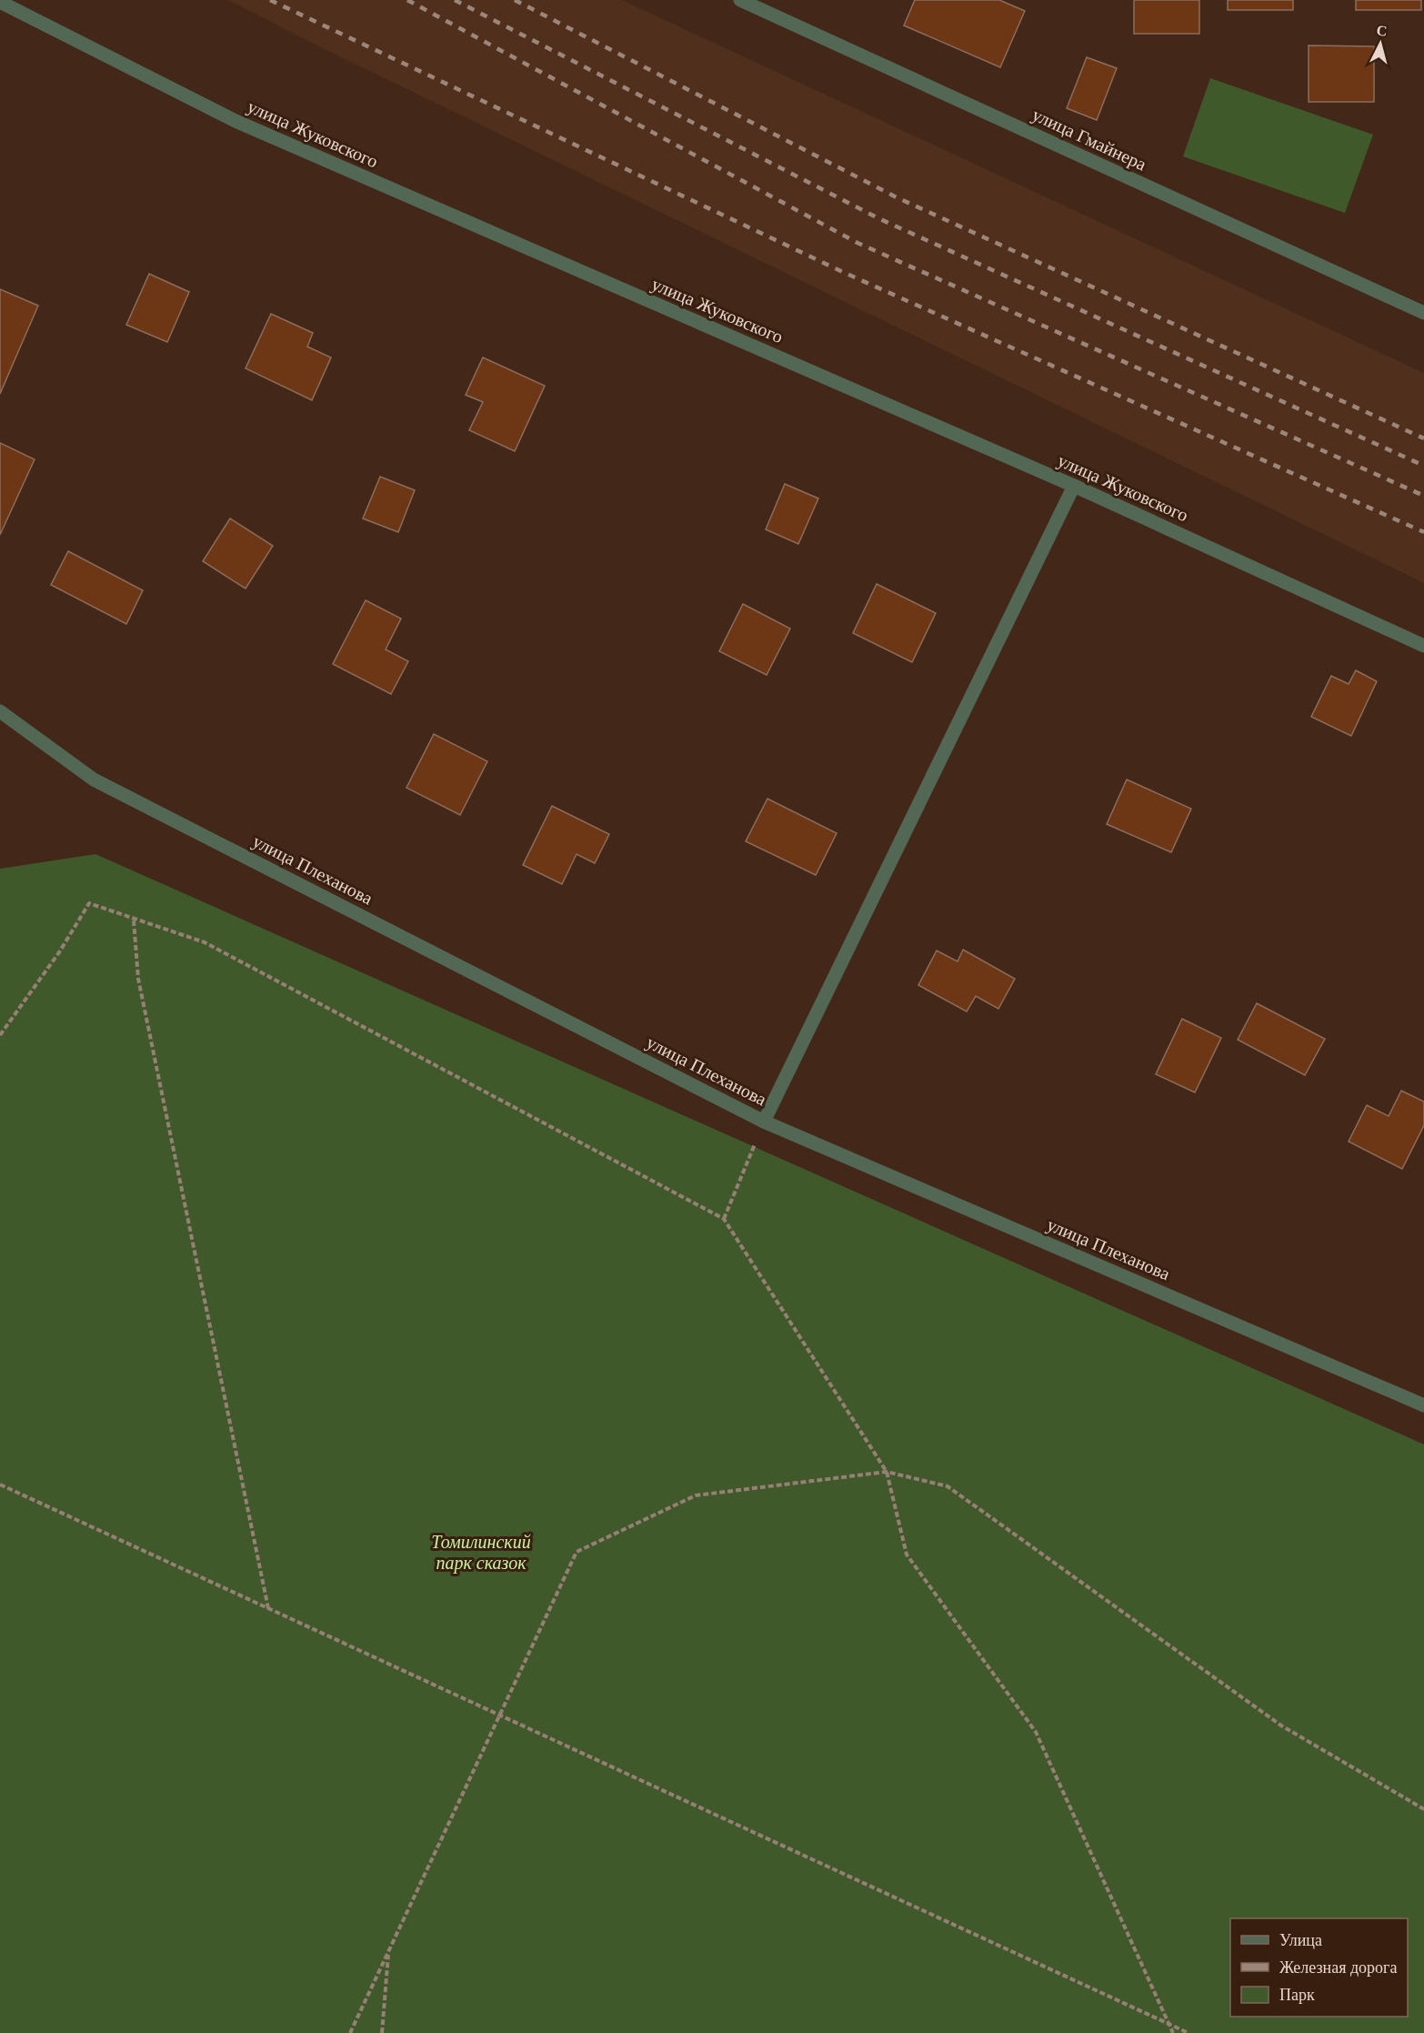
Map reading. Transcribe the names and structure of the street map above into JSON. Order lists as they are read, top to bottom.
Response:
{
  "streets": {
    "street": ["улица Жуковского", "улица Гмайнера", "улица Плеханова"]
  },
  "parks": ["Томилинский парк сказок"],
  "legend": ["Улица", "Железная дорога", "Парк"],
  "north": "top"
}
